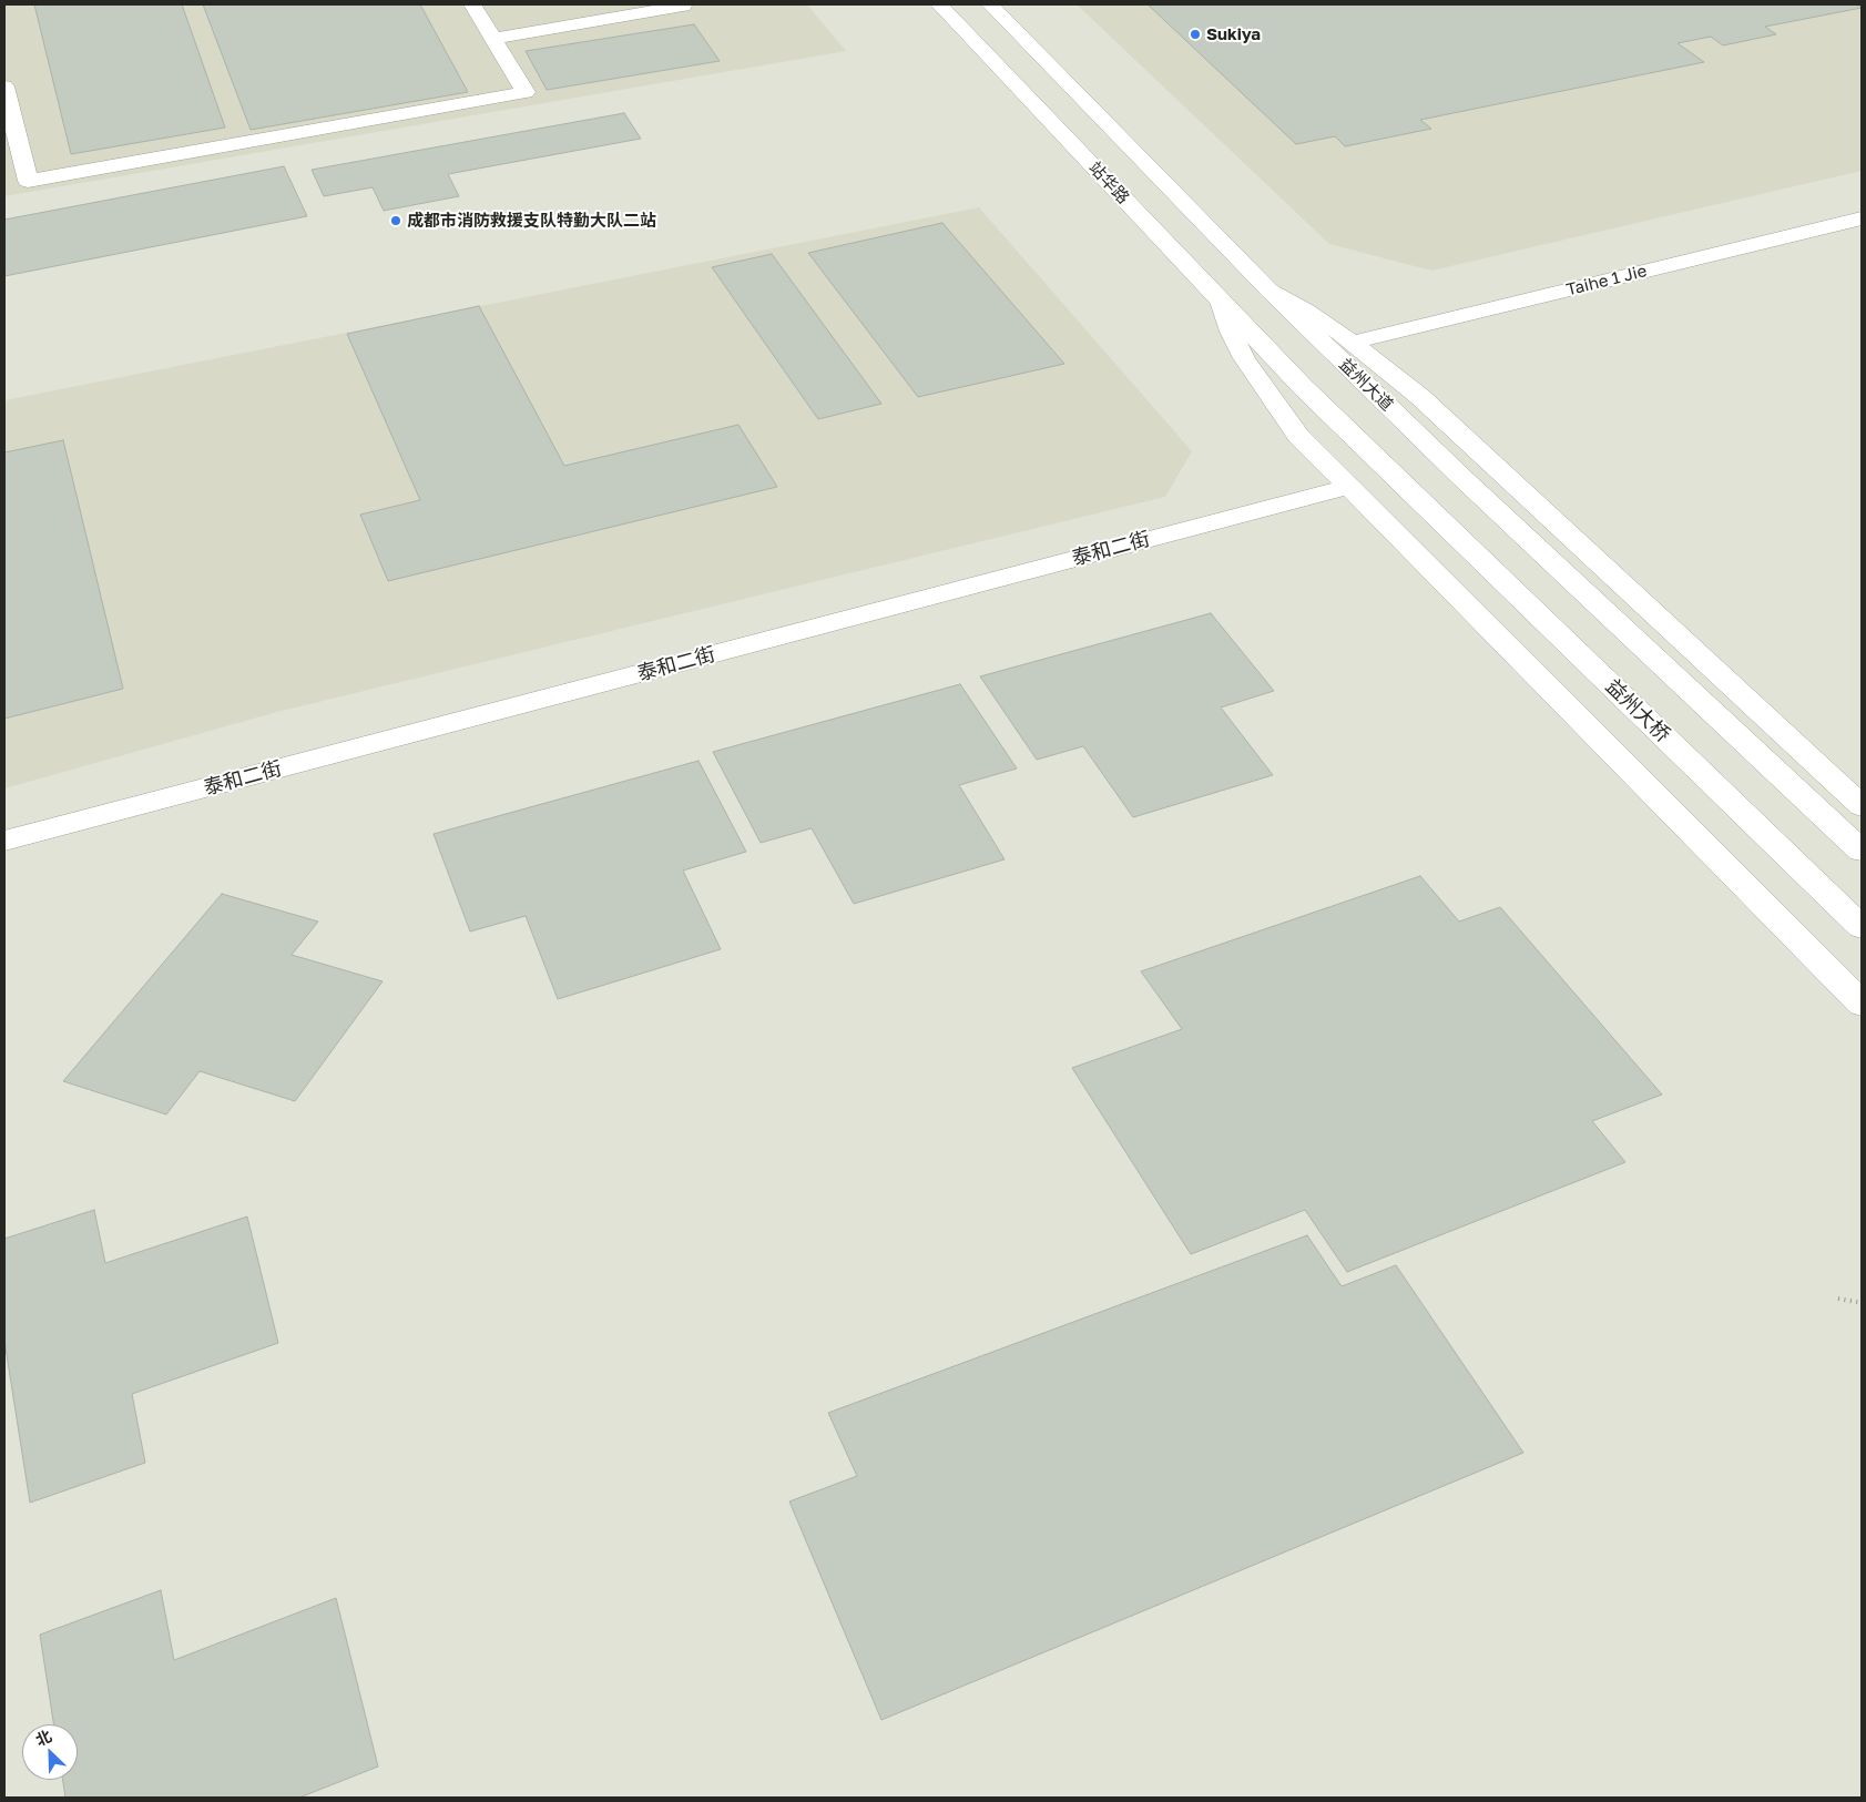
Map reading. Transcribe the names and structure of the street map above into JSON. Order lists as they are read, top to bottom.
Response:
{
  "streets": {
    "street": [
      "站华路",
      "Taihe 1 Jie",
      "益州大道",
      "泰和二街",
      "益州大桥"
    ]
  },
  "crossings": [
    ["站华路", "益州大道"],
    ["站华路", "益州大桥"]
  ],
  "places": ["Sukiya", "成都市消防救援支队特勤大队二站"],
  "north": "top left"
}
